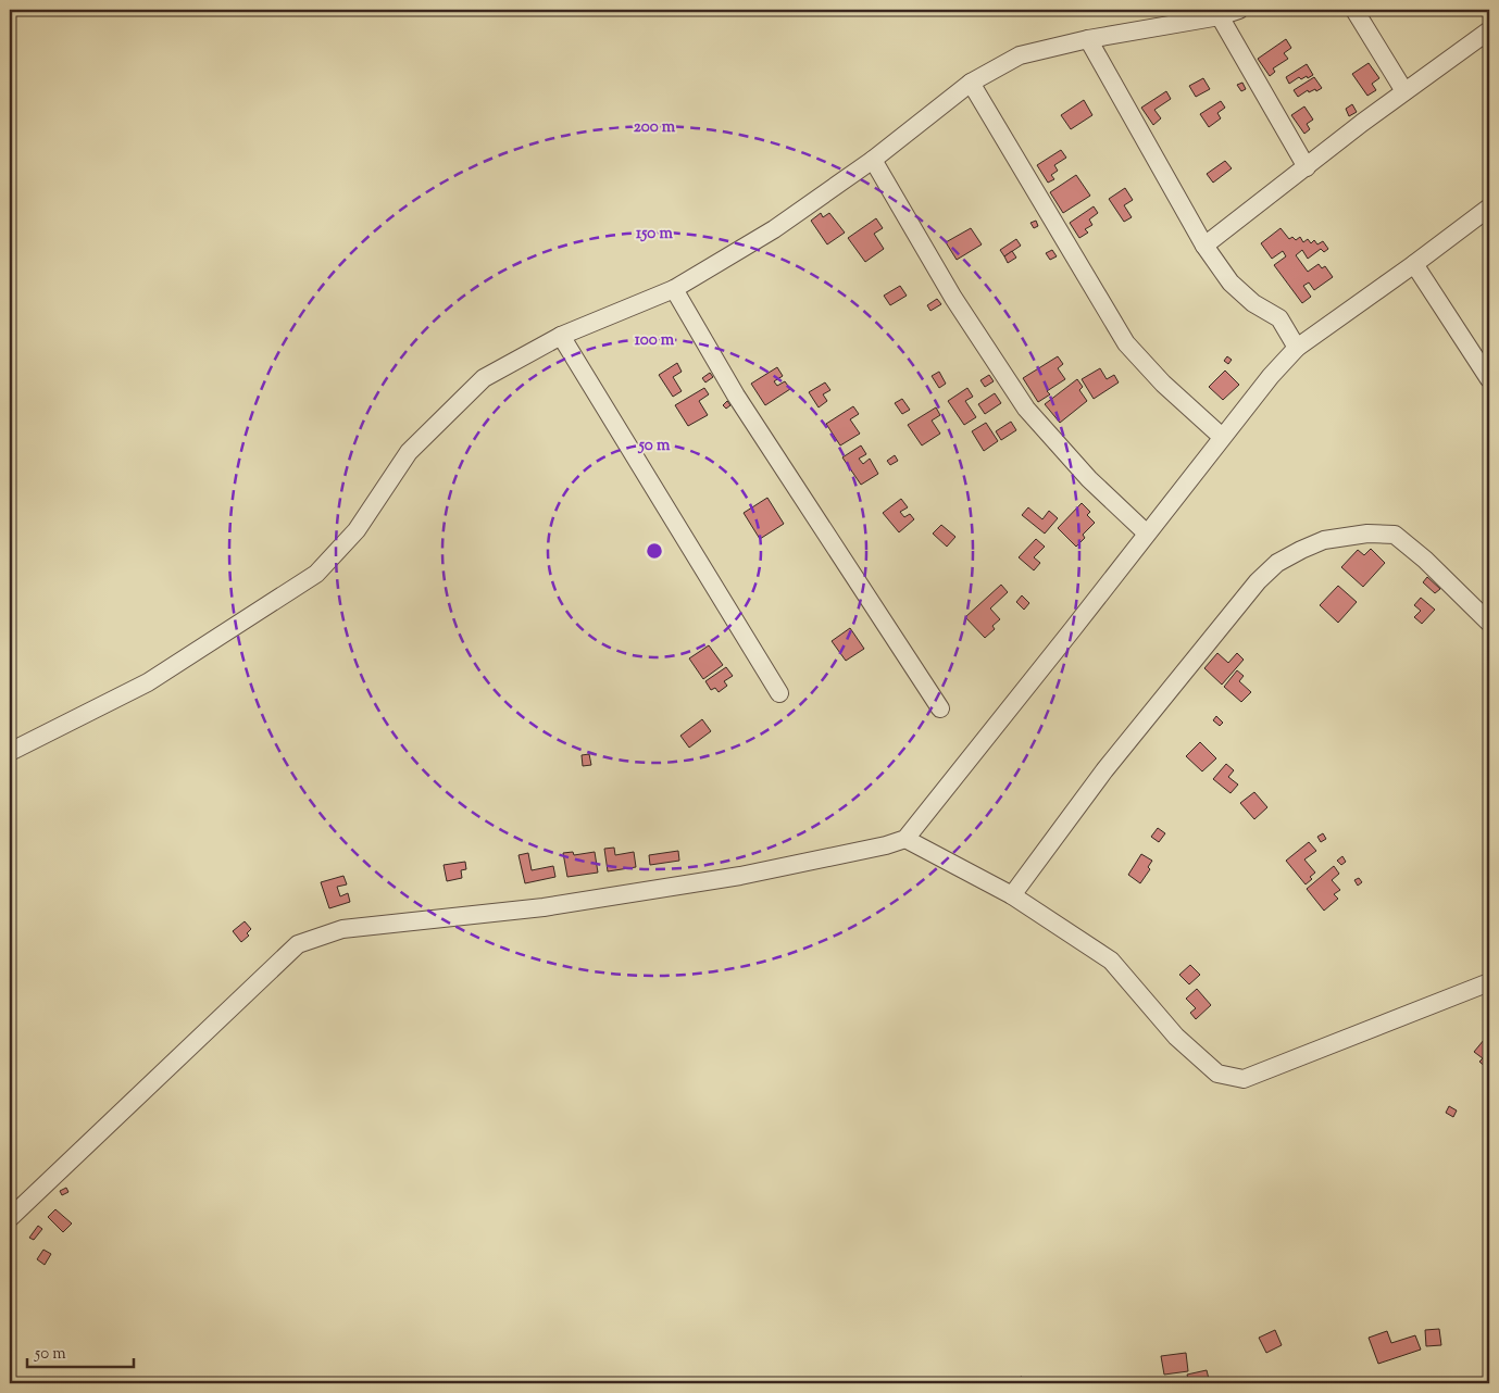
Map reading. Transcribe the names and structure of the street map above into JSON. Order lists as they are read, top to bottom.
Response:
{
  "scale_bar": "50 m",
  "rings": [
    "200 m",
    "150 m",
    "100 m",
    "50 m"
  ]
}
